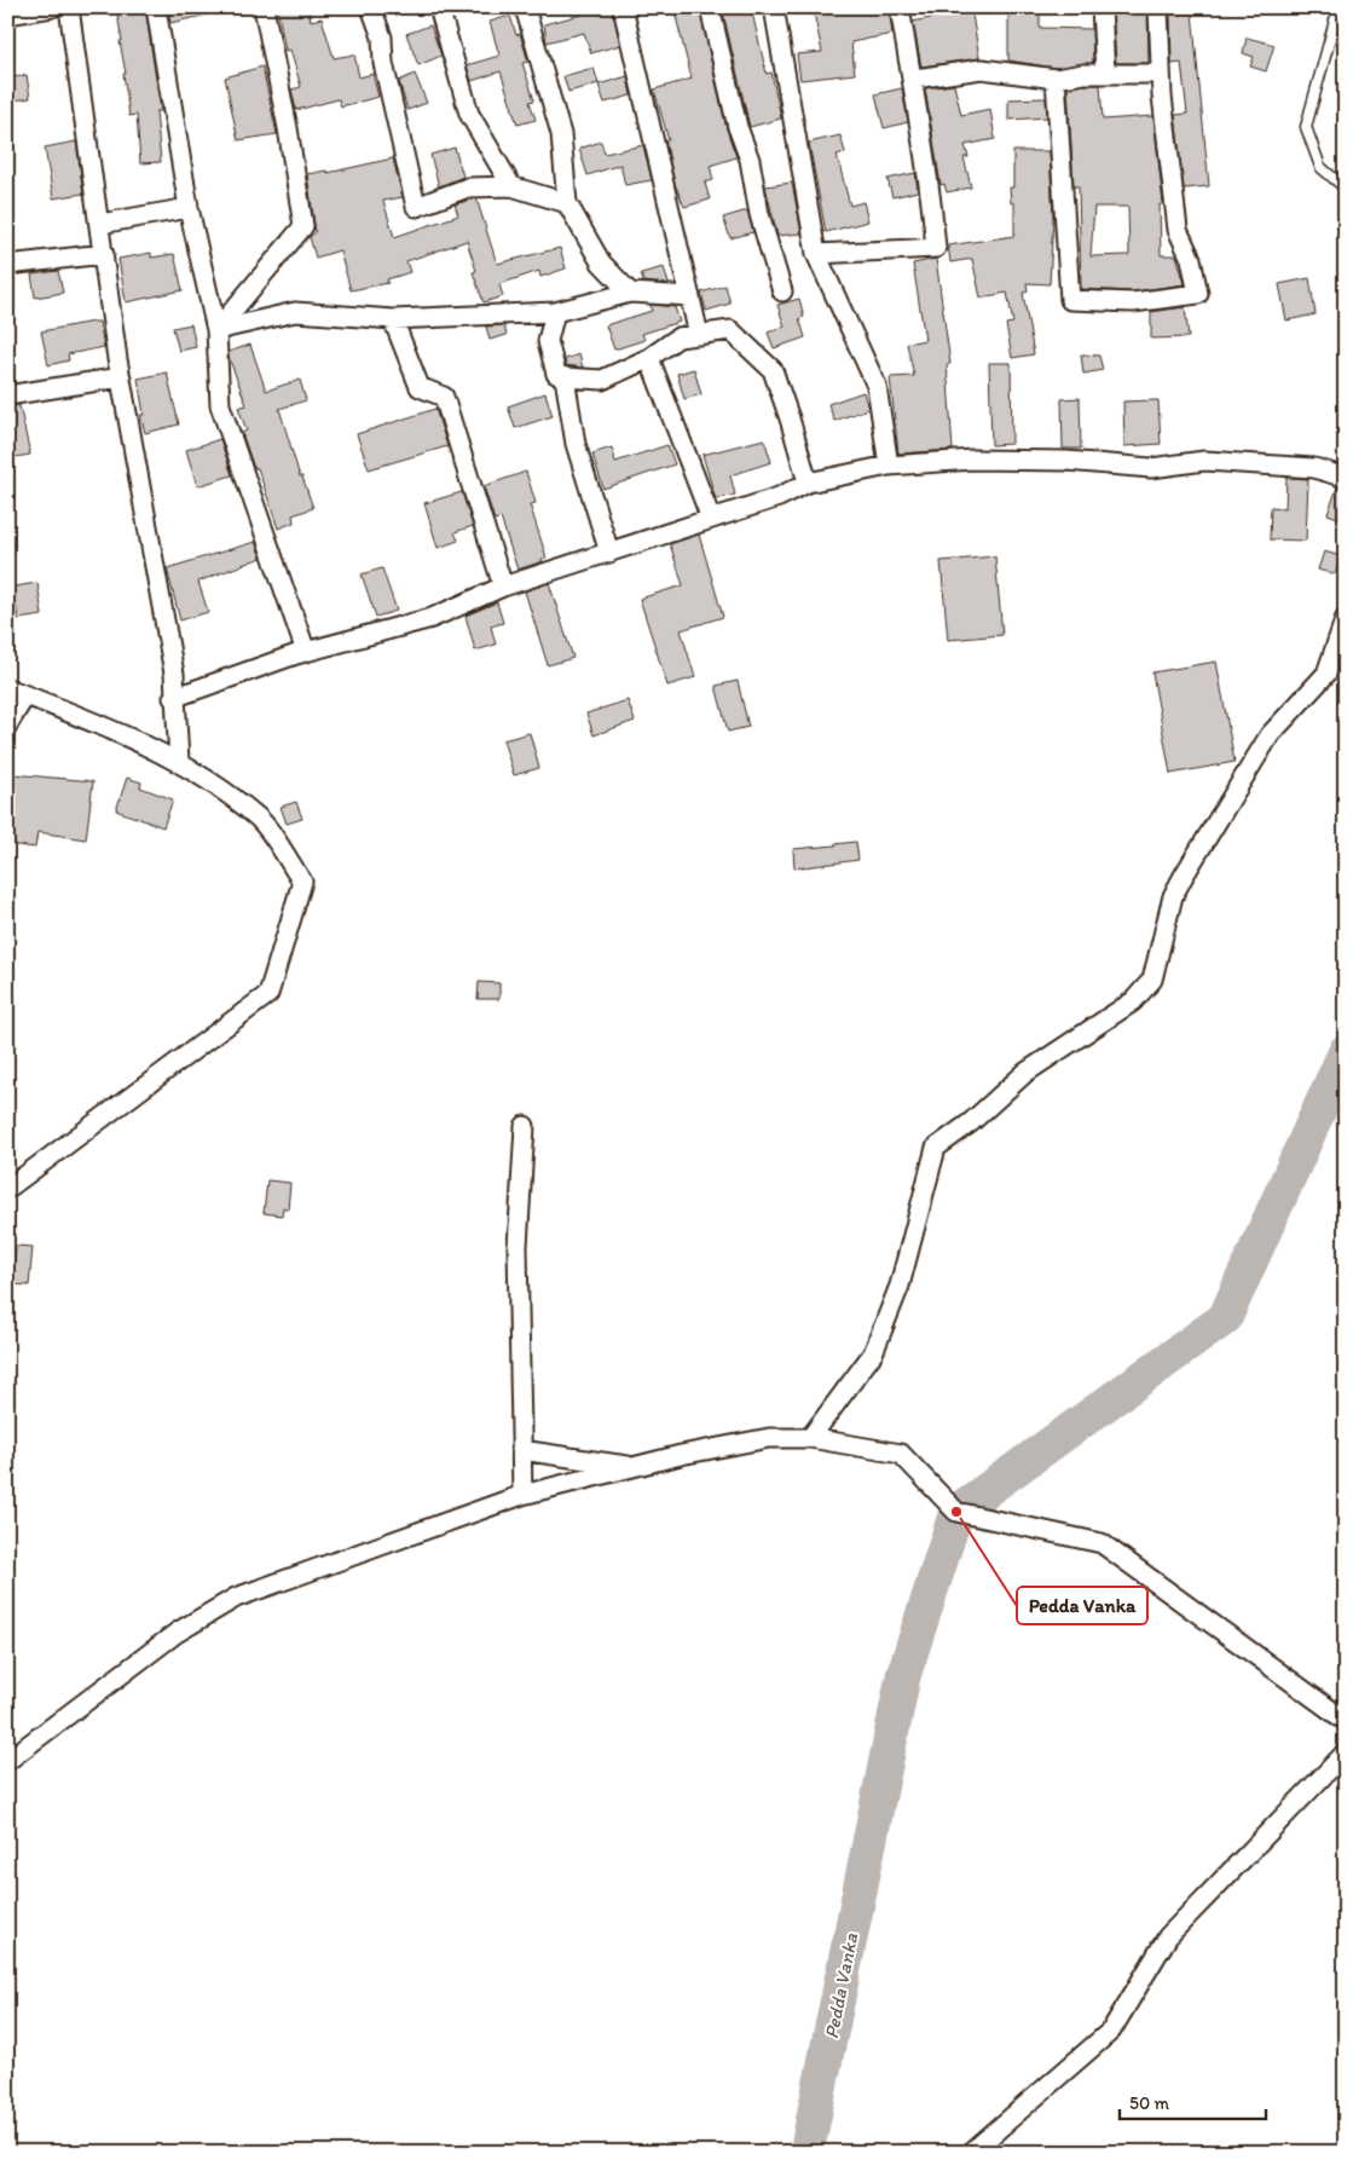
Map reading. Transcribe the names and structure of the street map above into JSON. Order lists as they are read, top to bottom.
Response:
{
  "water": ["Pedda Vanka"],
  "places": ["Pedda Vanka"],
  "scale_bar": "50 m"
}
